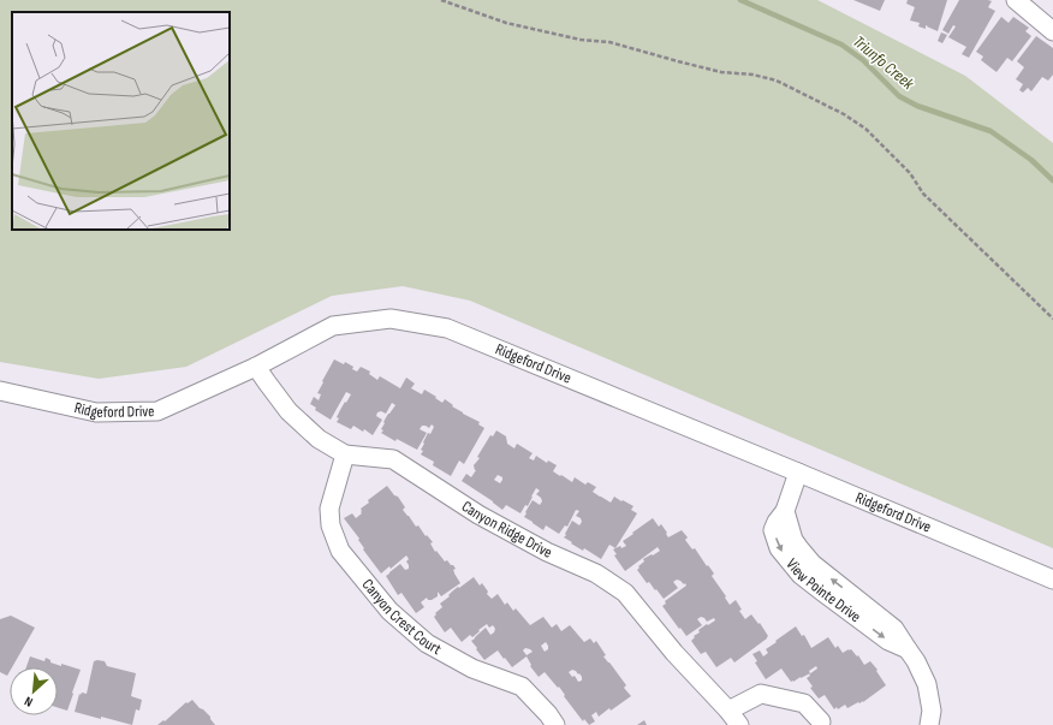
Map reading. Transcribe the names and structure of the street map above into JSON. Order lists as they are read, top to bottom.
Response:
{
  "streets": {
    "street": [
      "Ridgeford Drive",
      "Canyon Ridge Drive",
      "View Pointe Drive",
      "Canyon Crest Court"
    ]
  },
  "crossings": [
    ["Ridgeford Drive", "Canyon Ridge Drive"],
    ["Ridgeford Drive", "View Pointe Drive"],
    ["Canyon Ridge Drive", "Canyon Crest Court"]
  ],
  "water": ["Triunfo Creek"],
  "north": "bottom left"
}
